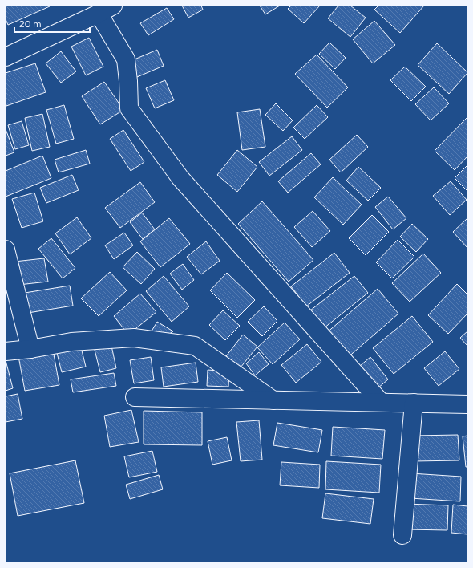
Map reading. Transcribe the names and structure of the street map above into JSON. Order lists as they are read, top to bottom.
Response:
{
  "scale_bar": "20 m"
}
